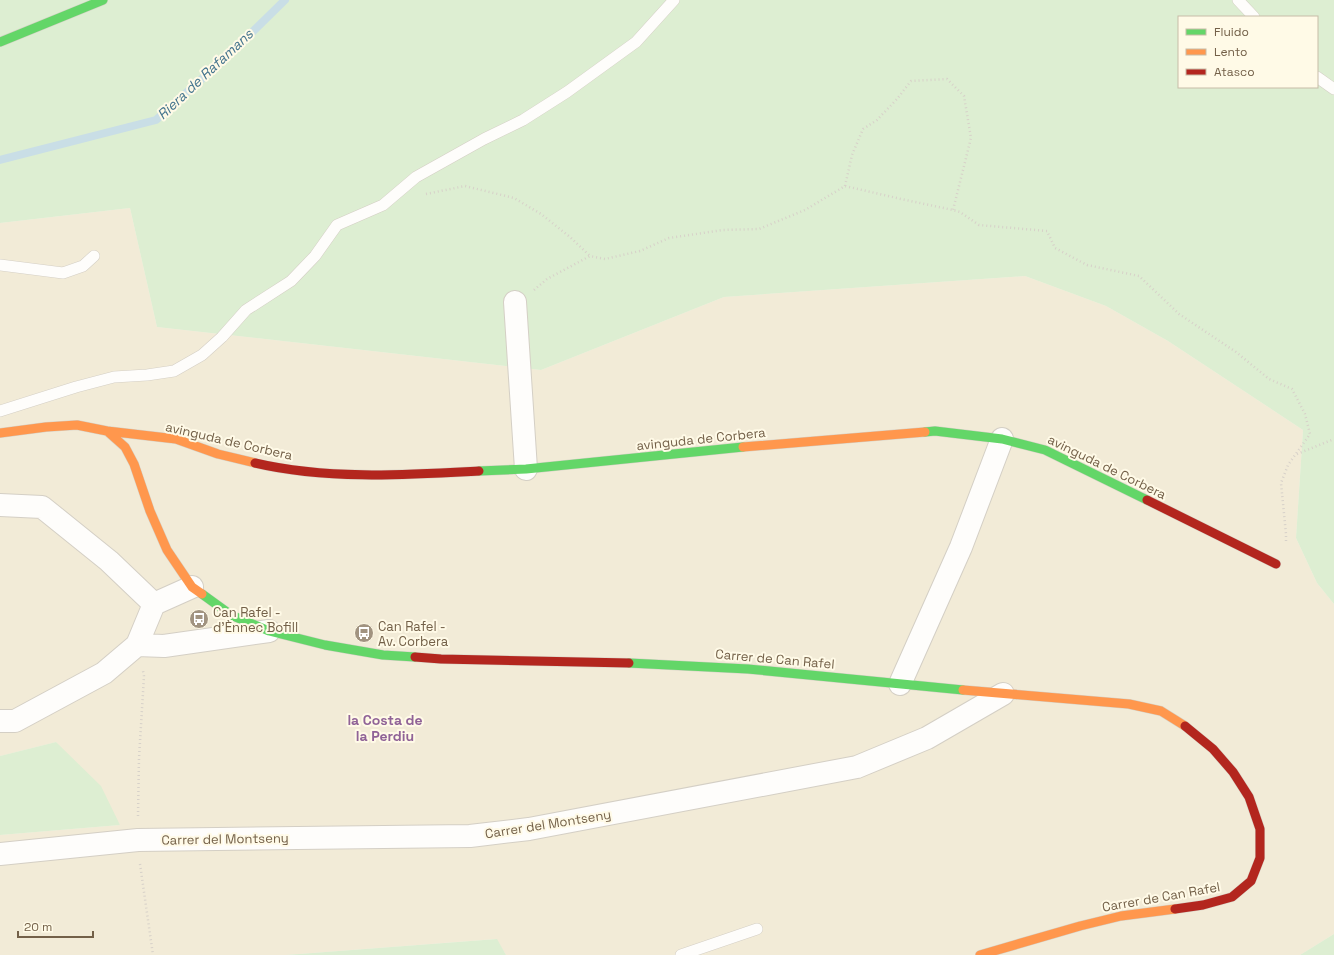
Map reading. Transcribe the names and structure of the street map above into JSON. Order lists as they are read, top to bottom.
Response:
{
  "streets": {
    "street": ["avinguda de Corbera", "Carrer de Can Rafel", "Carrer del Montseny"]
  },
  "crossings": [
    ["avinguda de Corbera", "Carrer de Can Rafel"],
    ["Carrer de Can Rafel", "Carrer del Montseny"]
  ],
  "districts": ["la Costa de la Perdiu"],
  "water": ["Riera de Rafamans"],
  "places": {
    "bus stop": ["Can Rafel - d'Ènnec Bofill", "Can Rafel - Av. Corbera"]
  },
  "legend": ["Fluido", "Lento", "Atasco"],
  "scale_bar": "20 m"
}
